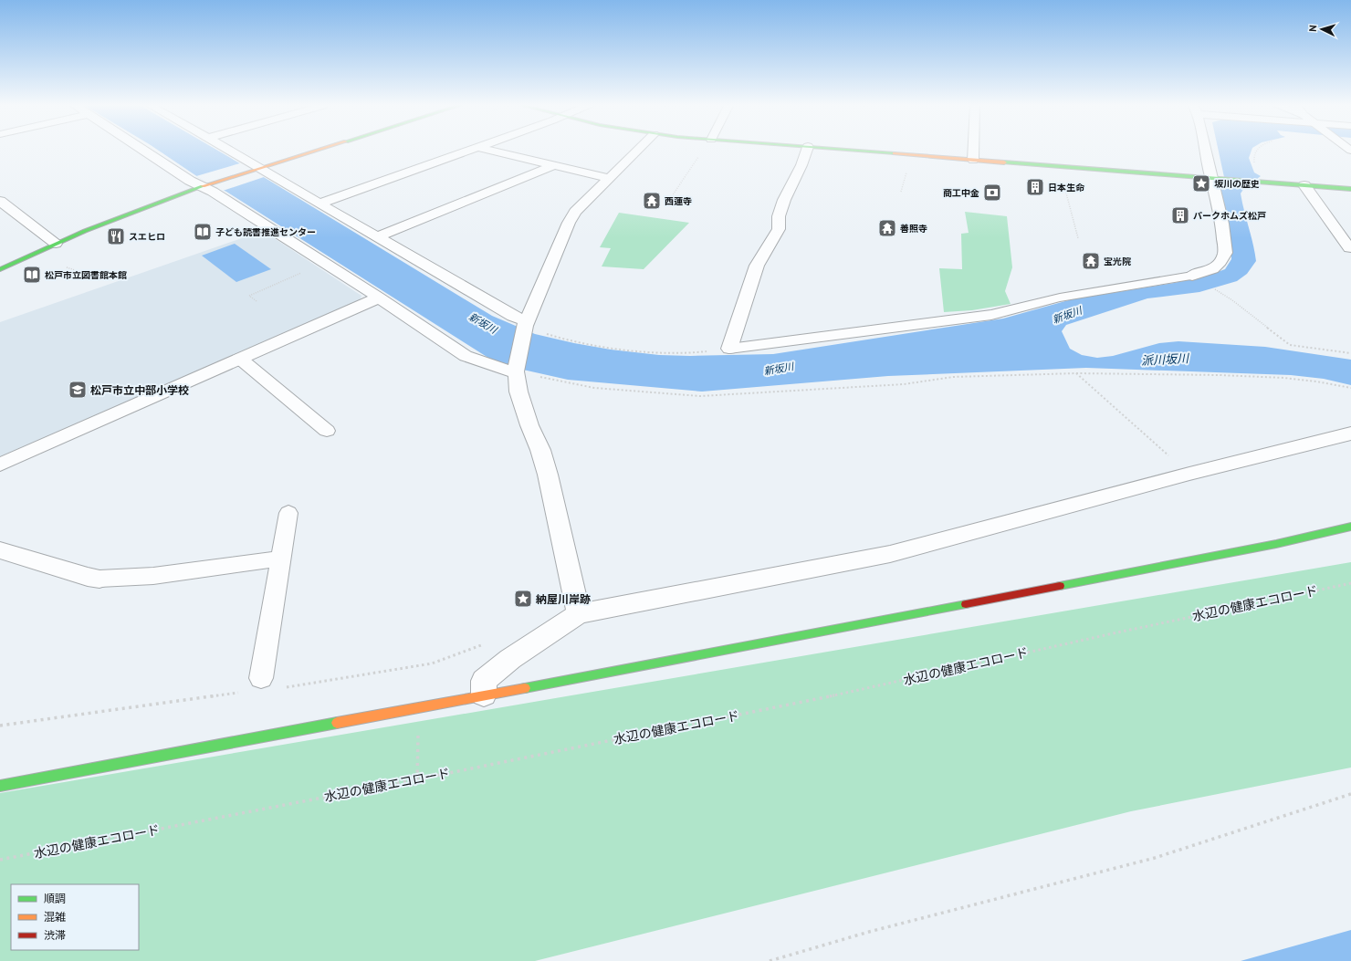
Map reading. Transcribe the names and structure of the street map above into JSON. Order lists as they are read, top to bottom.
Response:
{
  "streets": {
    "path": ["水辺の健康エコロード"]
  },
  "water": ["新坂川", "派川坂川"],
  "places": {
    "place": ["坂川の歴史", "納屋川岸跡"],
    "building": ["日本生命", "パークホムズ松戸"],
    "bank": ["商工中金"],
    "temple": ["西蓮寺", "善照寺", "宝光院"],
    "library": ["子ども読書推進センター", "松戸市立図書館本館"],
    "restaurant": ["スエヒロ"],
    "school or university": ["松戸市立中部小学校"]
  },
  "legend": ["順調", "混雑", "渋滞"],
  "north": "left"
}
